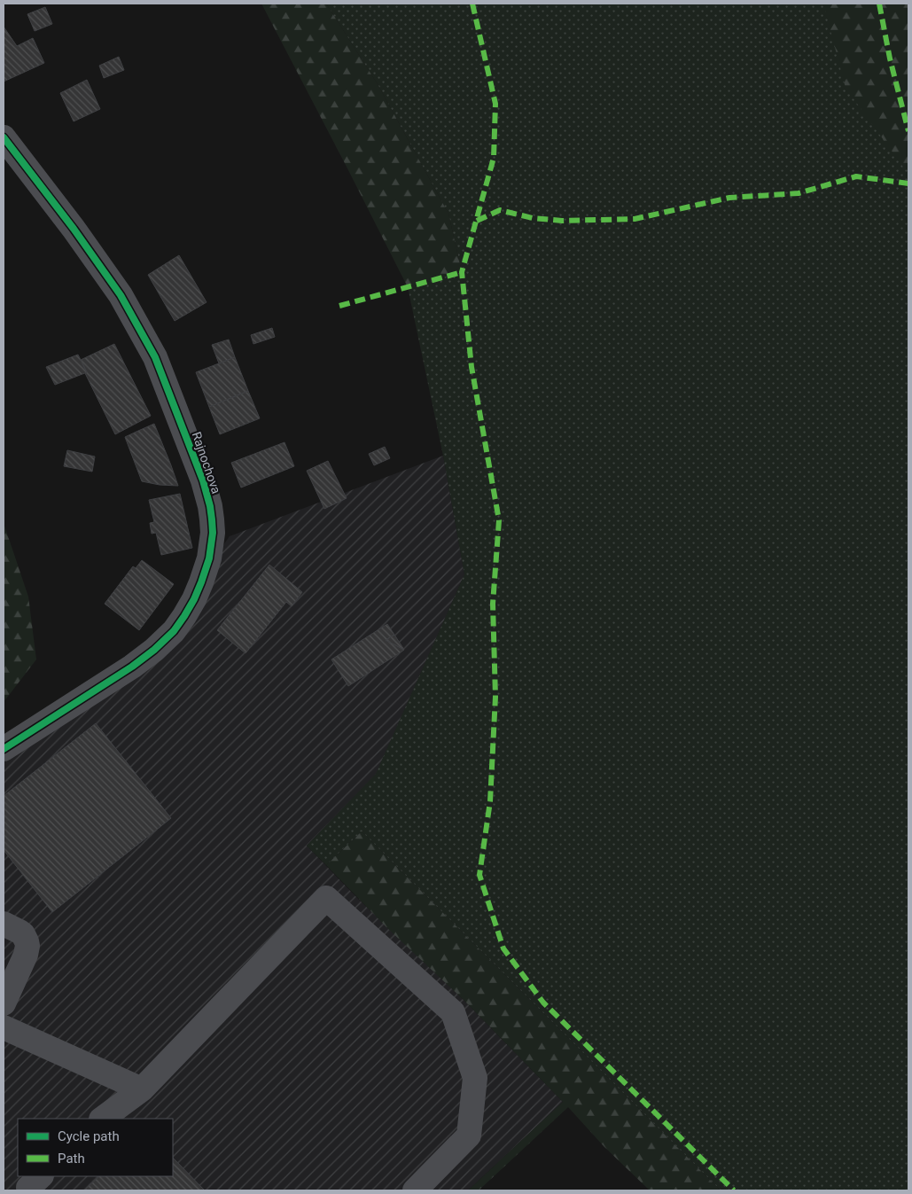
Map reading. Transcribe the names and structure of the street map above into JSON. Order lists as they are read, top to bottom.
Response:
{
  "streets": {
    "street": ["Rajnochova"]
  },
  "legend": ["Cycle path", "Path"]
}
